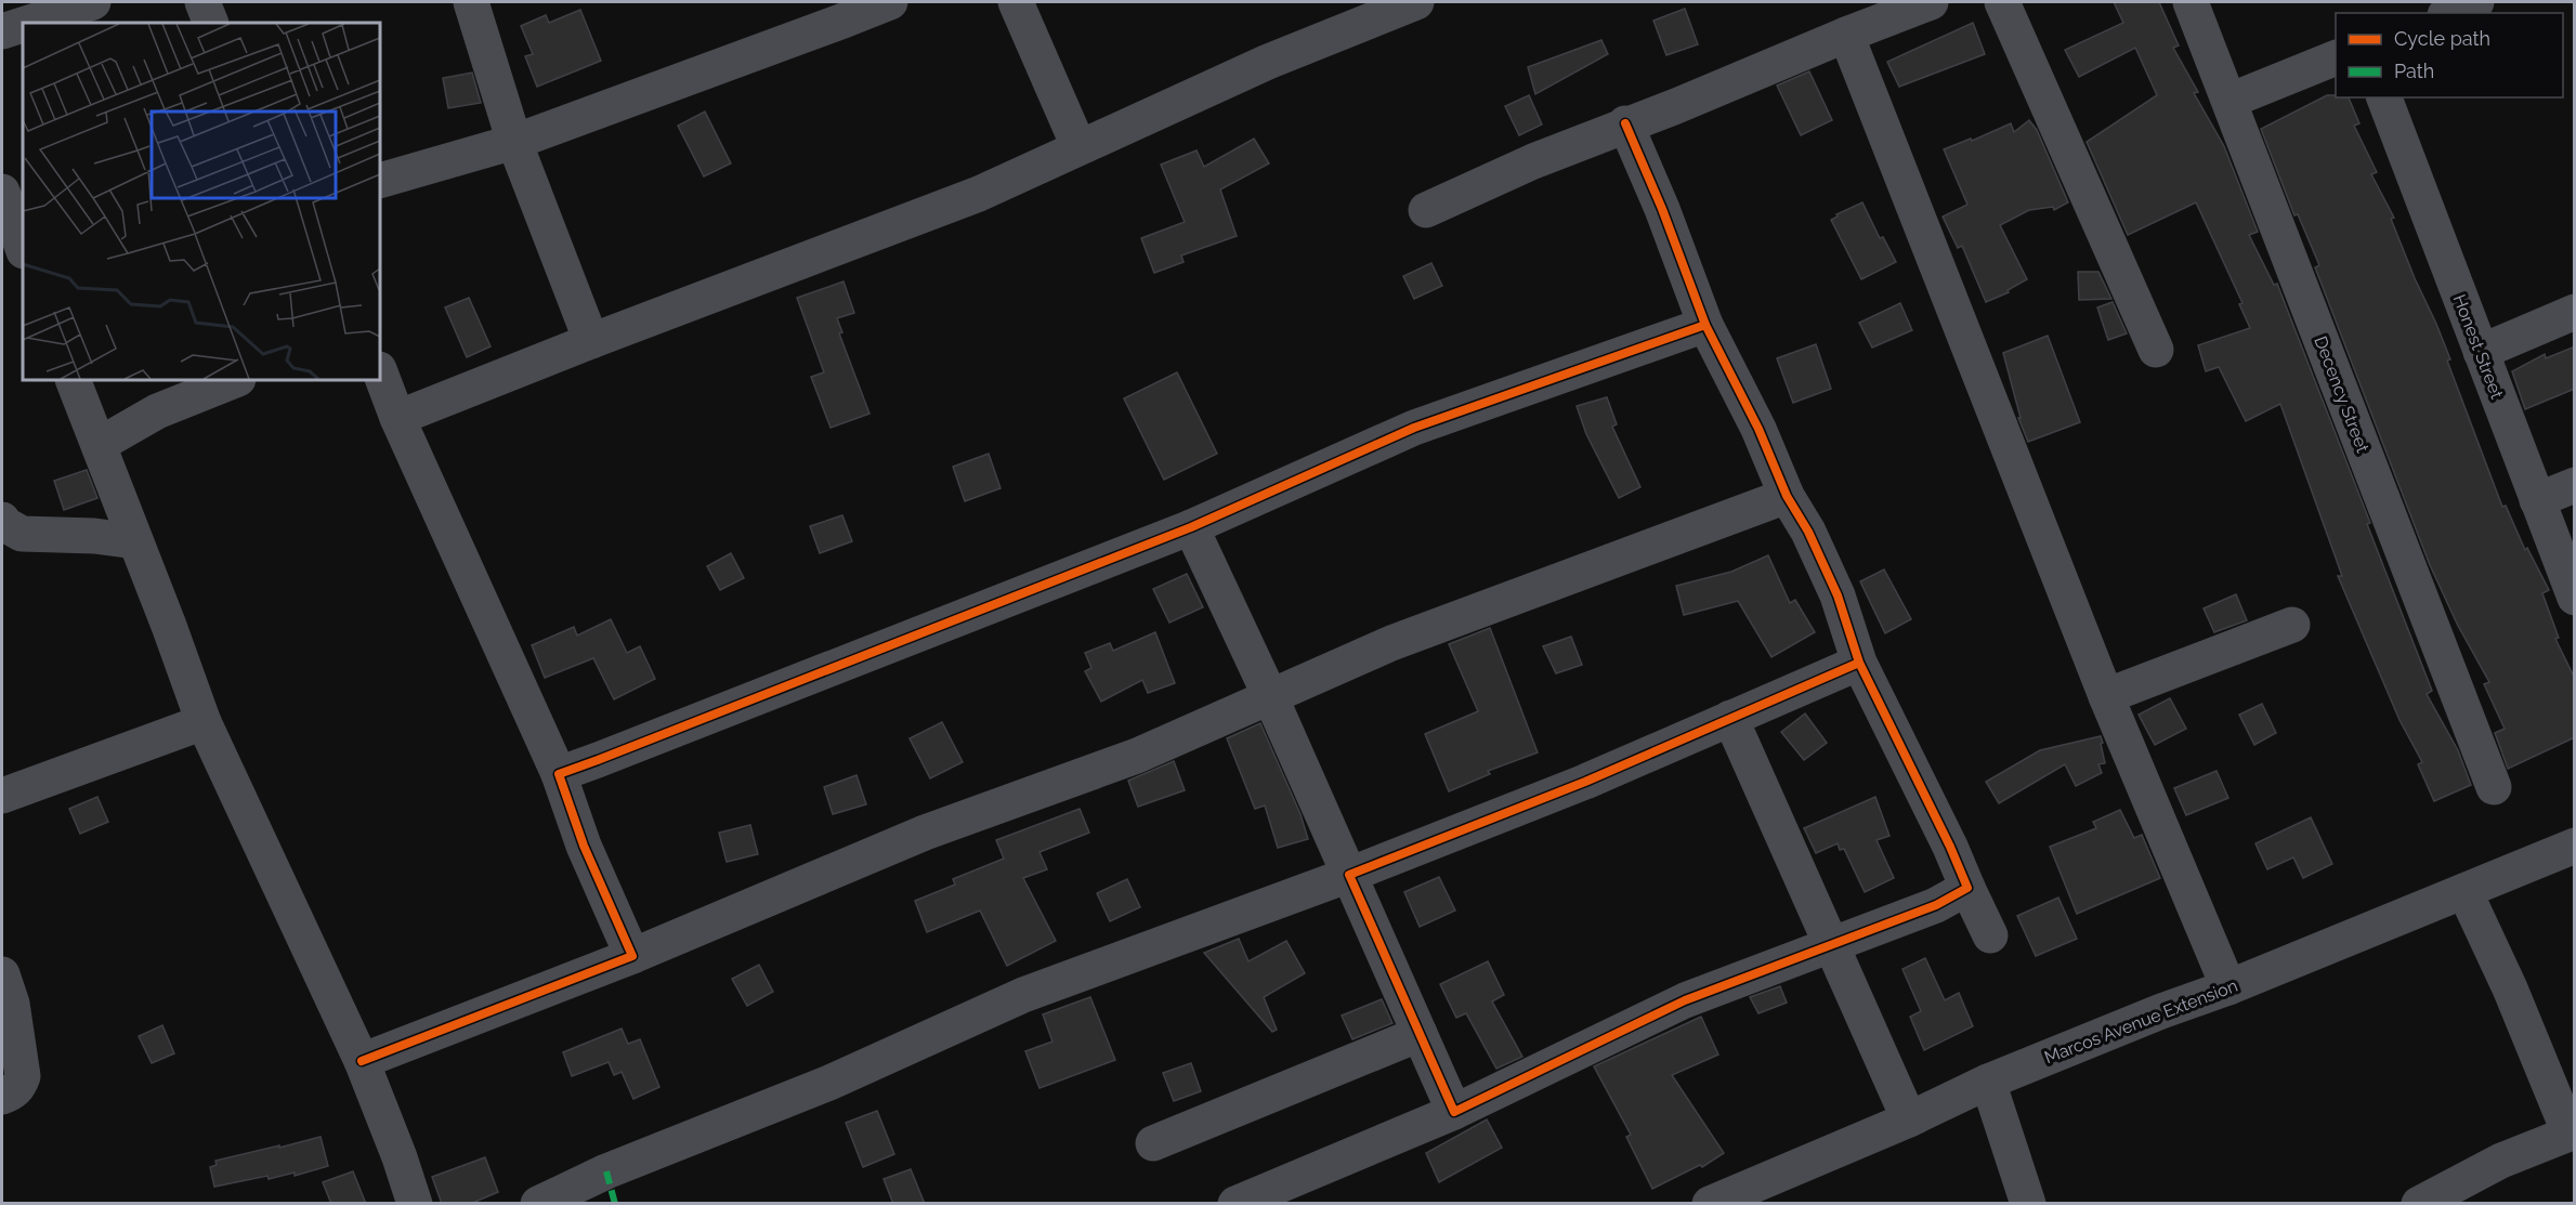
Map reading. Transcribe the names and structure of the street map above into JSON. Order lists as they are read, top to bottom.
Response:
{
  "streets": {
    "street": ["Honest Street", "Decency Street", "Marcos Avenue Extension"]
  },
  "legend": ["Cycle path", "Path"]
}
